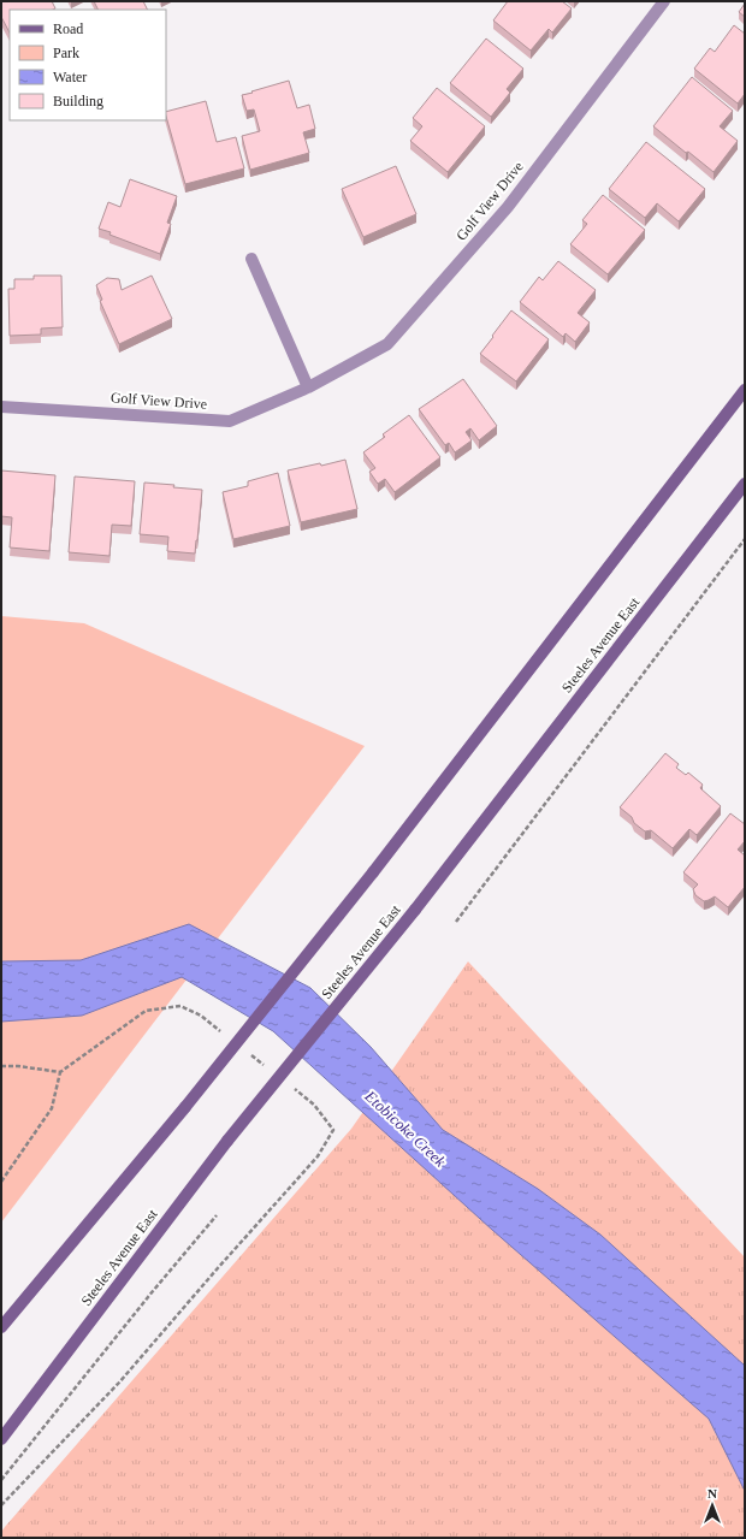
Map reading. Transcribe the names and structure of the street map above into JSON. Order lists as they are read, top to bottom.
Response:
{
  "streets": {
    "main road": ["Steeles Avenue East"],
    "street": ["Golf View Drive"]
  },
  "water": ["Etobicoke Creek"],
  "legend": [
    "Road",
    "Park",
    "Water",
    "Building"
  ],
  "north": "top"
}
